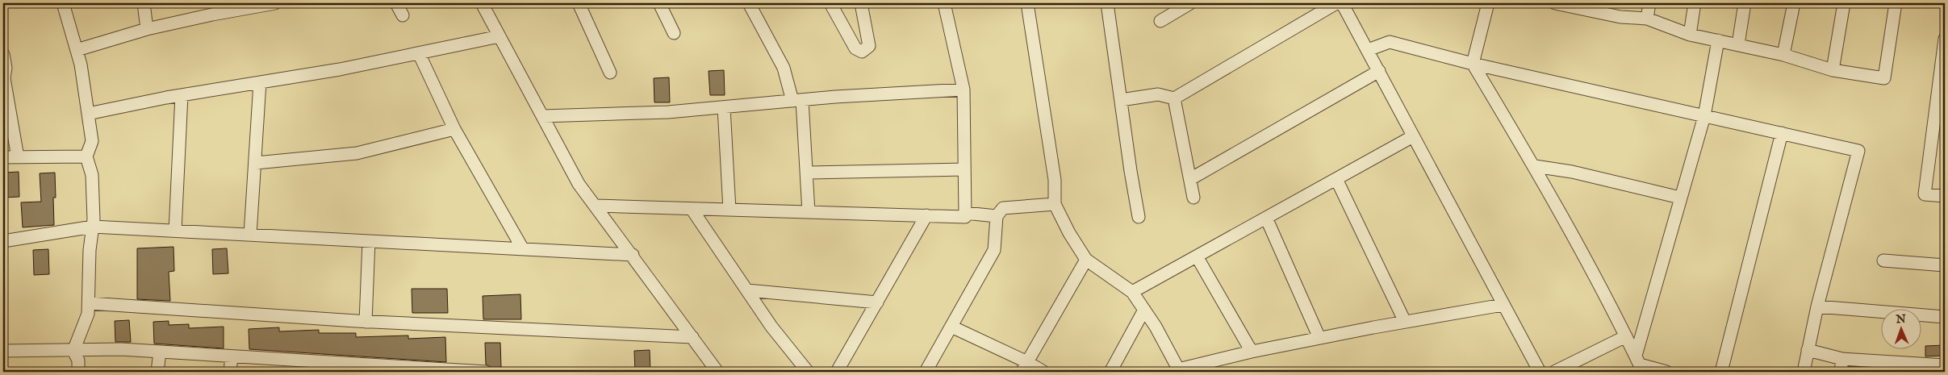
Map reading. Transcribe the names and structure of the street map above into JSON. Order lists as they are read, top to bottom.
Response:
{
  "north": "top"
}
